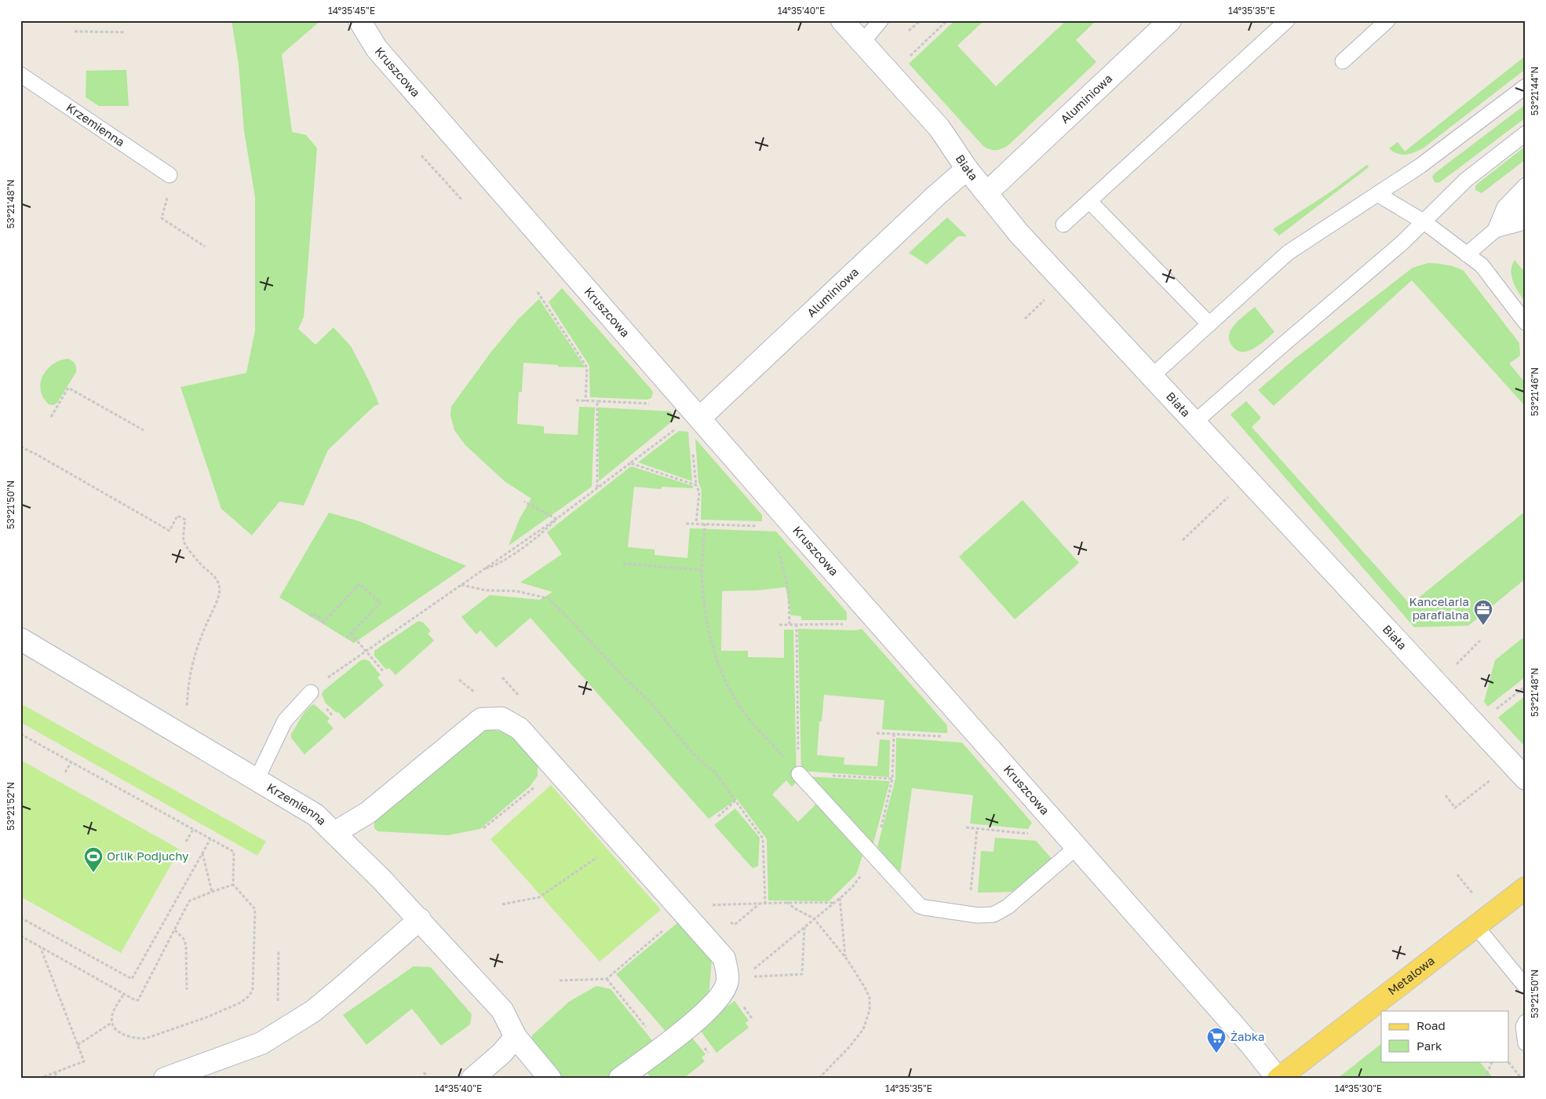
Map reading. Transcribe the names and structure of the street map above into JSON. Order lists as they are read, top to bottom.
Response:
{
  "streets": {
    "main road": ["Metalowa"],
    "street": [
      "Kruszcowa",
      "Aluminiowa",
      "Krzemienna",
      "Biała"
    ]
  },
  "crossings": [
    ["Kruszcowa", "Aluminiowa"],
    ["Kruszcowa", "Metalowa"],
    ["Aluminiowa", "Biała"]
  ],
  "places": {
    "office": ["Kancelaria parafialna"],
    "sports": ["Orlik Podjuchy"],
    "supermarket": ["Żabka"]
  },
  "legend": ["Road", "Park"],
  "coordinates": [
    "14°35'45\"E",
    "14°35'40\"E",
    "14°35'35\"E",
    "53°21'44\"N",
    "53°21'48\"N",
    "53°21'46\"N",
    "53°21'50\"N",
    "53°21'52\"N",
    "14°35'30\"E"
  ]
}
